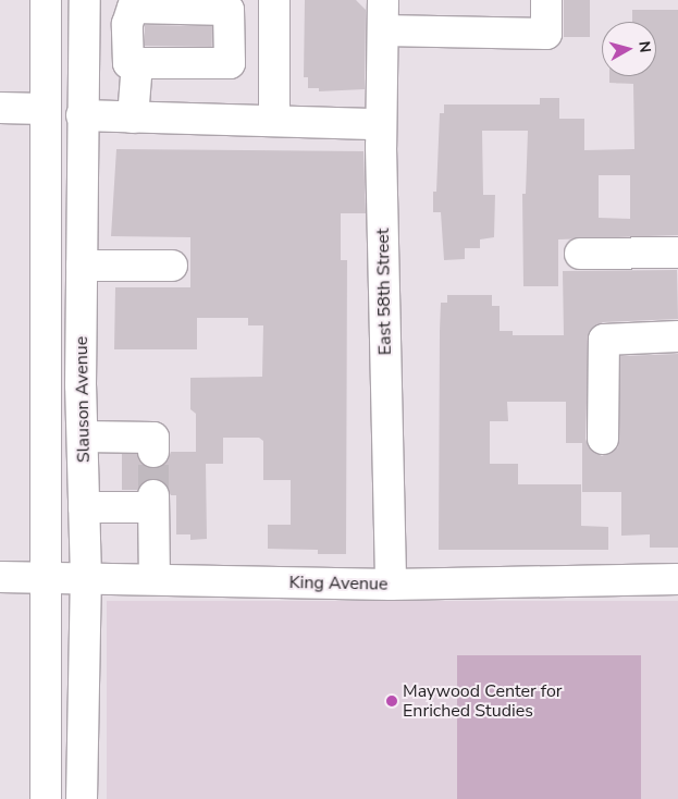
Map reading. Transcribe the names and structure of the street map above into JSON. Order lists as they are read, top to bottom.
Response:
{
  "streets": {
    "main road": ["East 58th Street", "Slauson Avenue", "King Avenue"]
  },
  "crossings": [
    ["East 58th Street", "King Avenue"],
    ["Slauson Avenue", "King Avenue"]
  ],
  "places": ["Maywood Center for Enriched Studies"],
  "north": "right"
}
